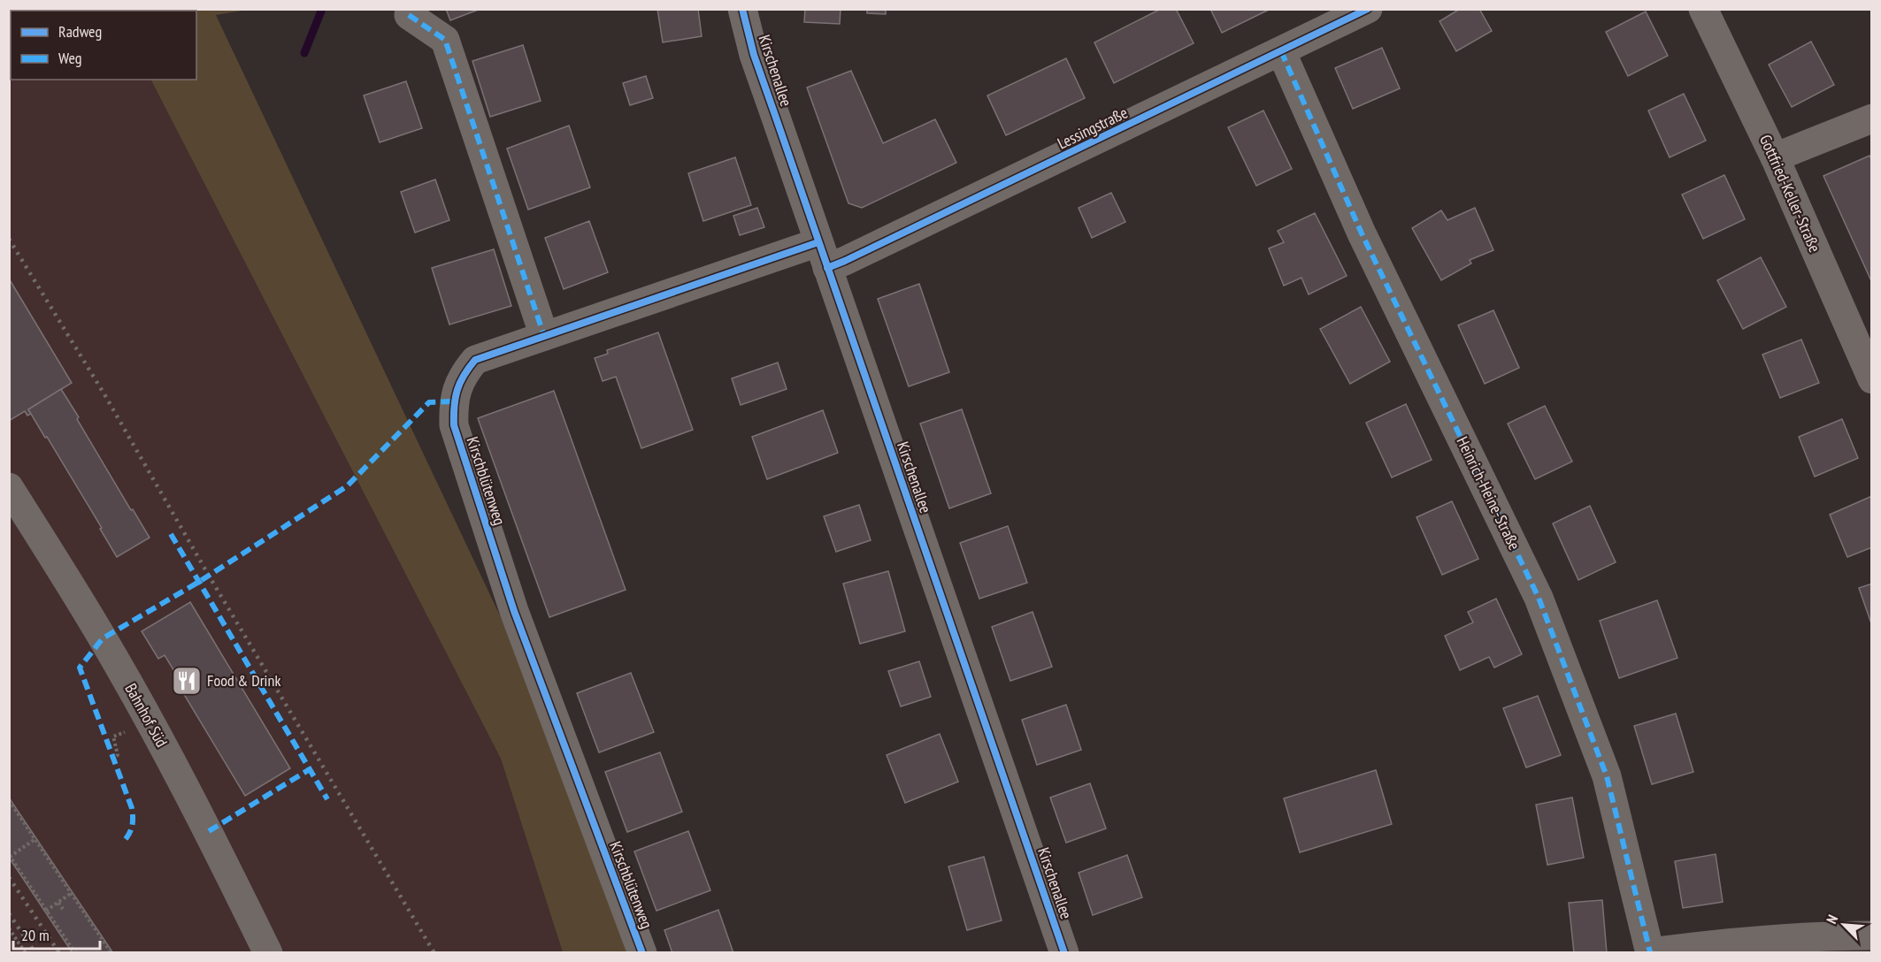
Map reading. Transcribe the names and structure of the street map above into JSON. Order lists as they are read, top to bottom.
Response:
{
  "streets": {
    "street": [
      "Kirschenallee",
      "Lessingstraße",
      "Gottfried-Keller-Straße",
      "Kirschblütenweg",
      "Heinrich-Heine-Straße",
      "Bahnhof Süd"
    ]
  },
  "crossings": [
    ["Kirschenallee", "Lessingstraße"],
    ["Kirschenallee", "Kirschblütenweg"],
    ["Lessingstraße", "Kirschblütenweg"],
    ["Lessingstraße", "Heinrich-Heine-Straße"]
  ],
  "places": {
    "restaurant": ["Food & Drink"]
  },
  "legend": ["Radweg", "Weg"],
  "scale_bar": "20 m",
  "north": "top left"
}
